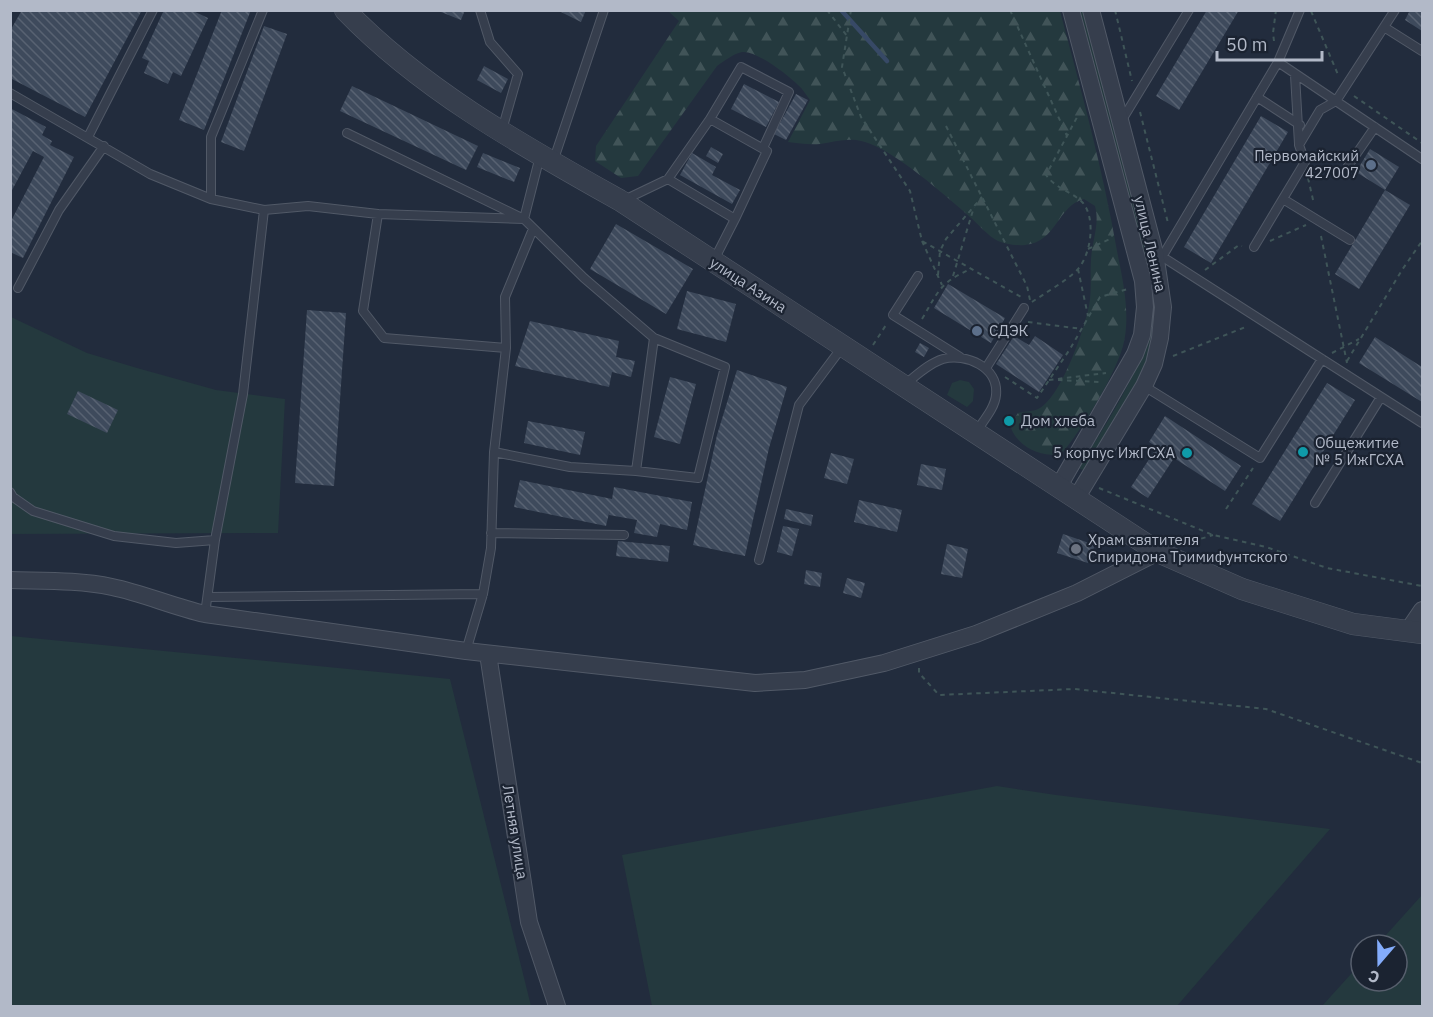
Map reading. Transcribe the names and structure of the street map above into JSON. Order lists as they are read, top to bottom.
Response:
{
  "streets": {
    "street": ["улица Ленина", "улица Азина", "Летняя улица"]
  },
  "crossings": [
    ["улица Ленина", "улица Азина"]
  ],
  "places": [
    "Первомайский 427007",
    "СДЭК",
    "Дом хлеба",
    "Общежитие № 5 ИжГСХА",
    "5 корпус ИжГСХА",
    "Храм святителя Спиридона Тримифунтского"
  ],
  "scale_bar": "50 m",
  "north": "bottom"
}
